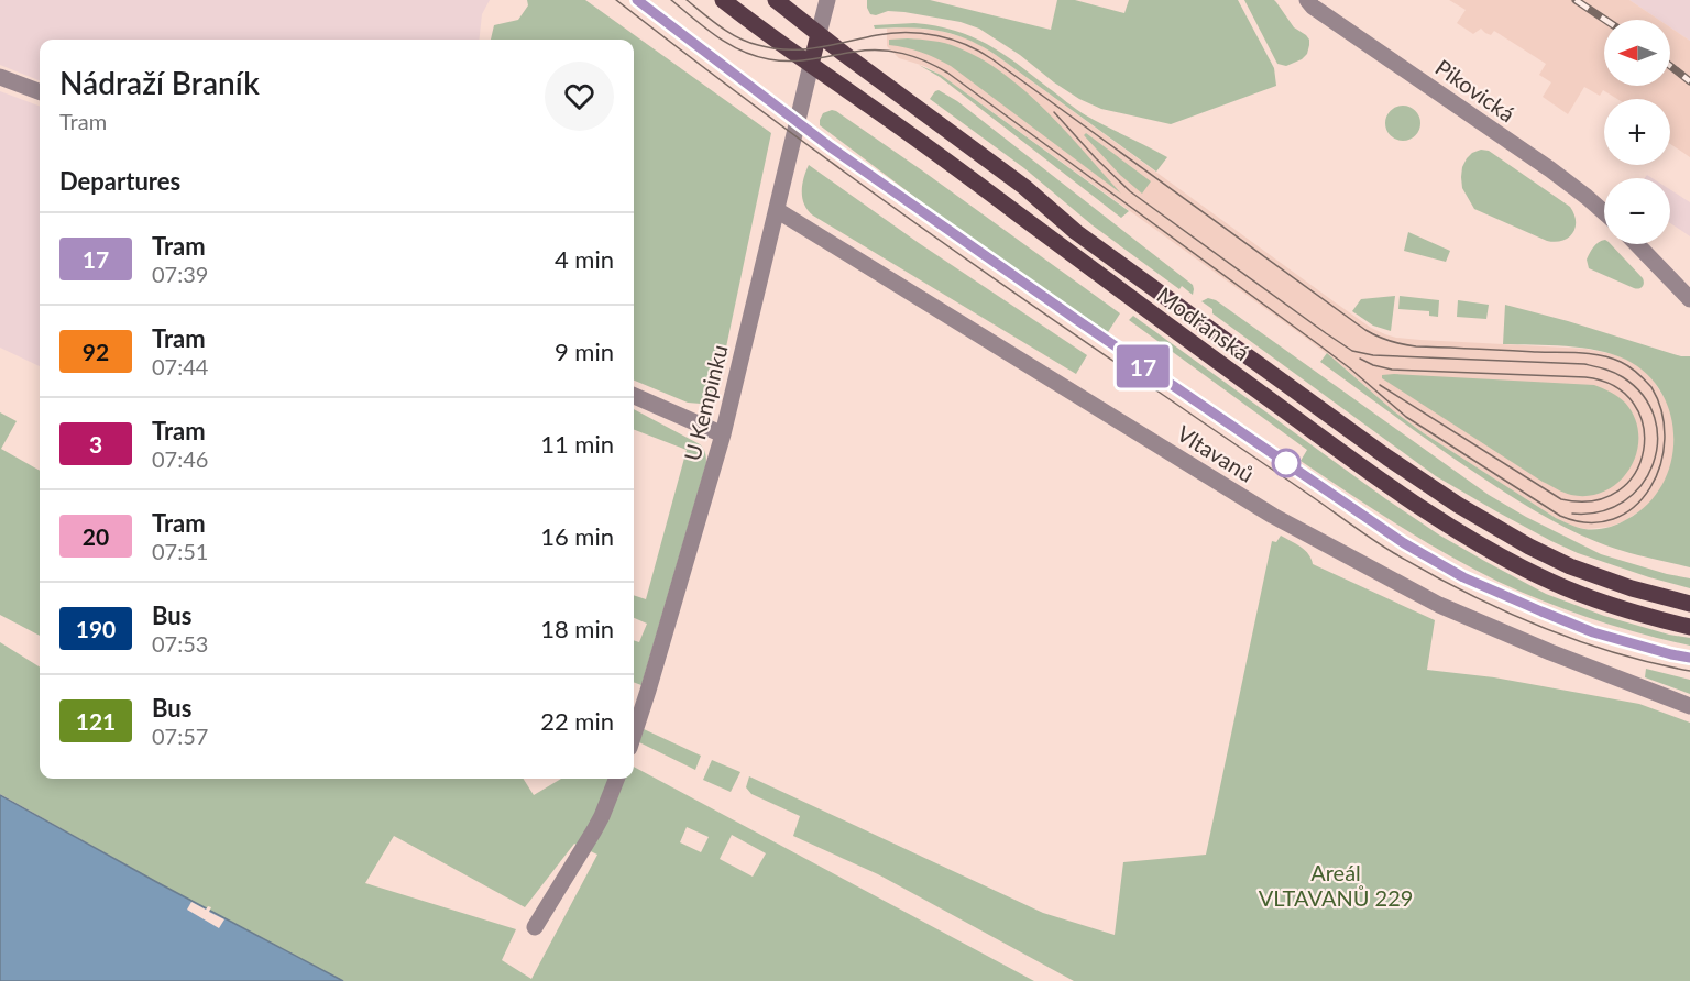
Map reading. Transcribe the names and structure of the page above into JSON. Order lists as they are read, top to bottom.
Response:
{
  "streets": {
    "main road": ["Modřanská"],
    "street": ["Pikovická", "U Kempinku", "Vltavanů"]
  },
  "crossings": [
    ["Modřanská", "U Kempinku"],
    ["U Kempinku", "Vltavanů"]
  ],
  "parks": ["Areál VLTAVANŮ 229"],
  "lines": ["tram line 17"],
  "north": "left",
  "page": {
    "on_map": "17",
    "map_buttons": ["+", "−"],
    "heading": [
      ["Nádraží Braník", "Tram"],
      "Departures"
    ],
    "list": [
      {
        "mark": "17",
        "name": "Tram",
        "note": "07:39",
        "value": "4 min"
      },
      {
        "mark": "92",
        "name": "Tram",
        "note": "07:44",
        "value": "9 min"
      },
      {
        "mark": "3",
        "name": "Tram",
        "note": "07:46",
        "value": "11 min"
      },
      {
        "mark": "20",
        "name": "Tram",
        "note": "07:51",
        "value": "16 min"
      },
      {
        "mark": "190",
        "name": "Bus",
        "note": "07:53",
        "value": "18 min"
      },
      {
        "mark": "121",
        "name": "Bus",
        "note": "07:57",
        "value": "22 min"
      }
    ]
  }
}
